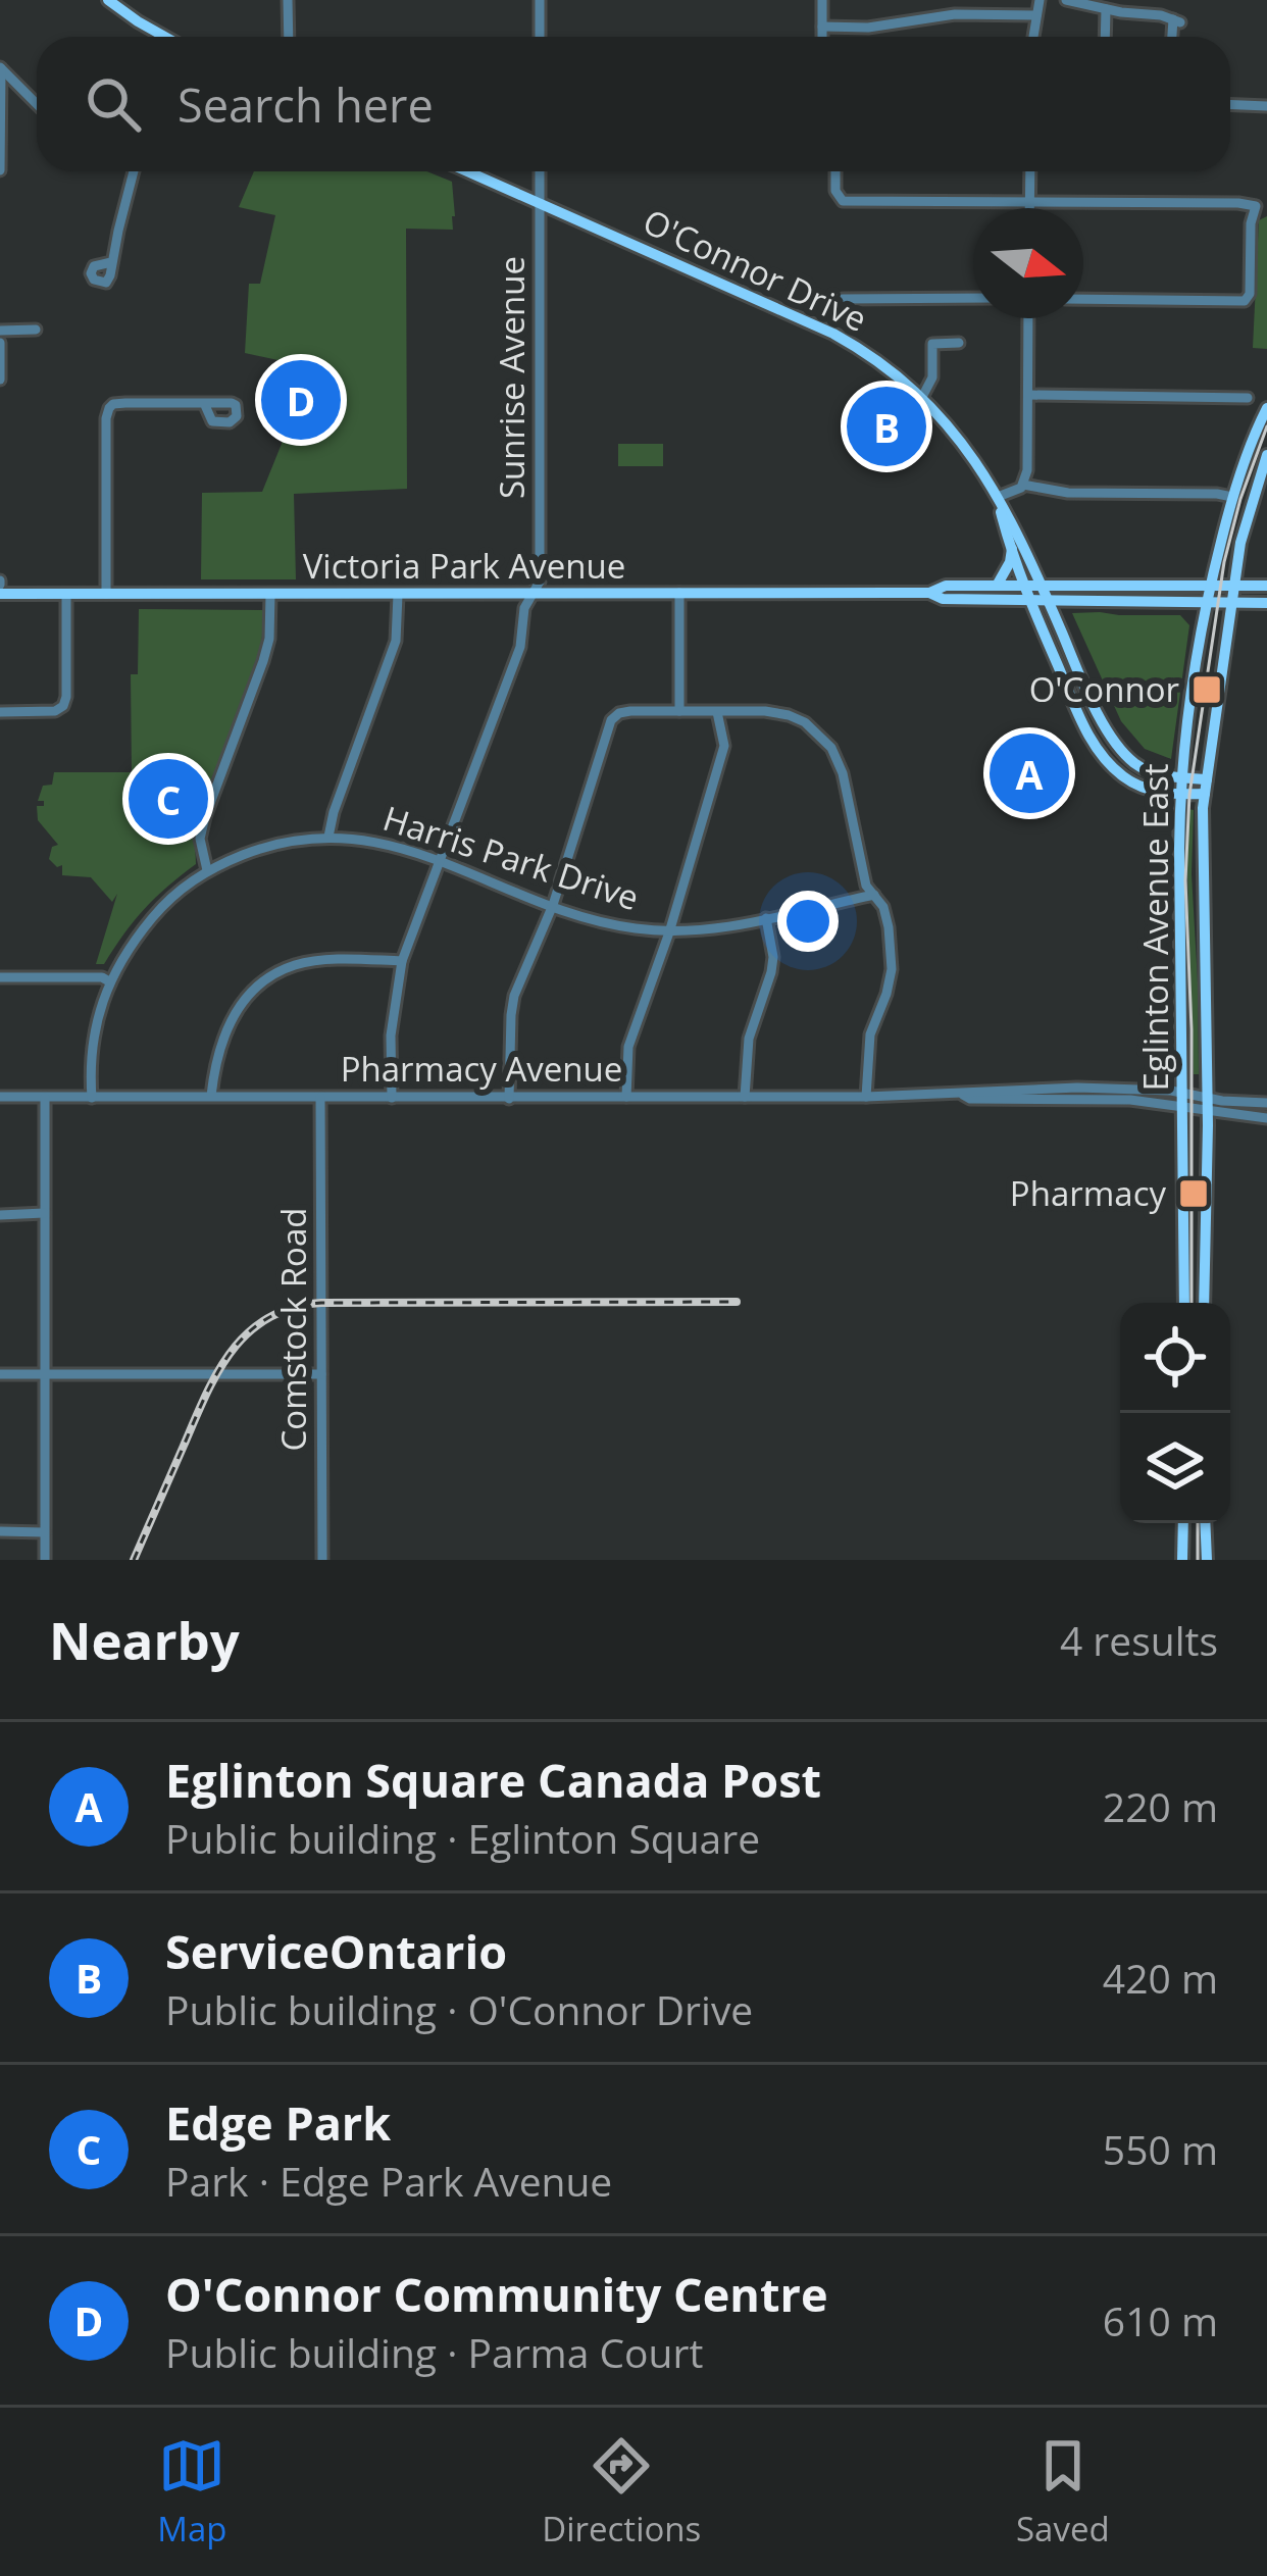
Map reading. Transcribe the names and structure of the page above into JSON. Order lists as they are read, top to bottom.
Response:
{
  "streets": {
    "main road": ["O'Connor Drive", "Victoria Park Avenue", "Eglinton Avenue East"],
    "street": [
      "Sunrise Avenue",
      "Harris Park Drive",
      "Pharmacy Avenue",
      "Comstock Road"
    ]
  },
  "crossings": [
    ["O'Connor Drive", "Sunrise Avenue"],
    ["O'Connor Drive", "Victoria Park Avenue"],
    ["O'Connor Drive", "Eglinton Avenue East"],
    ["Sunrise Avenue", "Victoria Park Avenue"],
    ["Sunrise Avenue", "Harris Park Drive"],
    ["Sunrise Avenue", "Pharmacy Avenue"],
    ["Victoria Park Avenue", "Eglinton Avenue East"],
    ["Harris Park Drive", "Pharmacy Avenue"],
    ["Eglinton Avenue East", "Pharmacy Avenue"],
    ["Pharmacy Avenue", "Comstock Road"]
  ],
  "places": {
    "transit": ["O'Connor", "Pharmacy"]
  },
  "north": "right",
  "page": {
    "search": "Search here",
    "pins": [
      "D",
      "B",
      "A",
      "C"
    ],
    "heading": ["Nearby", "4 results"],
    "list": [
      {
        "mark": "A",
        "name": "Eglinton Square Canada Post",
        "note": "Public building · Eglinton Square",
        "value": "220 m"
      },
      {
        "mark": "B",
        "name": "ServiceOntario",
        "note": "Public building · O'Connor Drive",
        "value": "420 m"
      },
      {
        "mark": "C",
        "name": "Edge Park",
        "note": "Park · Edge Park Avenue",
        "value": "550 m"
      },
      {
        "mark": "D",
        "name": "O'Connor Community Centre",
        "note": "Public building · Parma Court",
        "value": "610 m"
      }
    ],
    "nav": ["Map", "Directions", "Saved"]
  }
}
